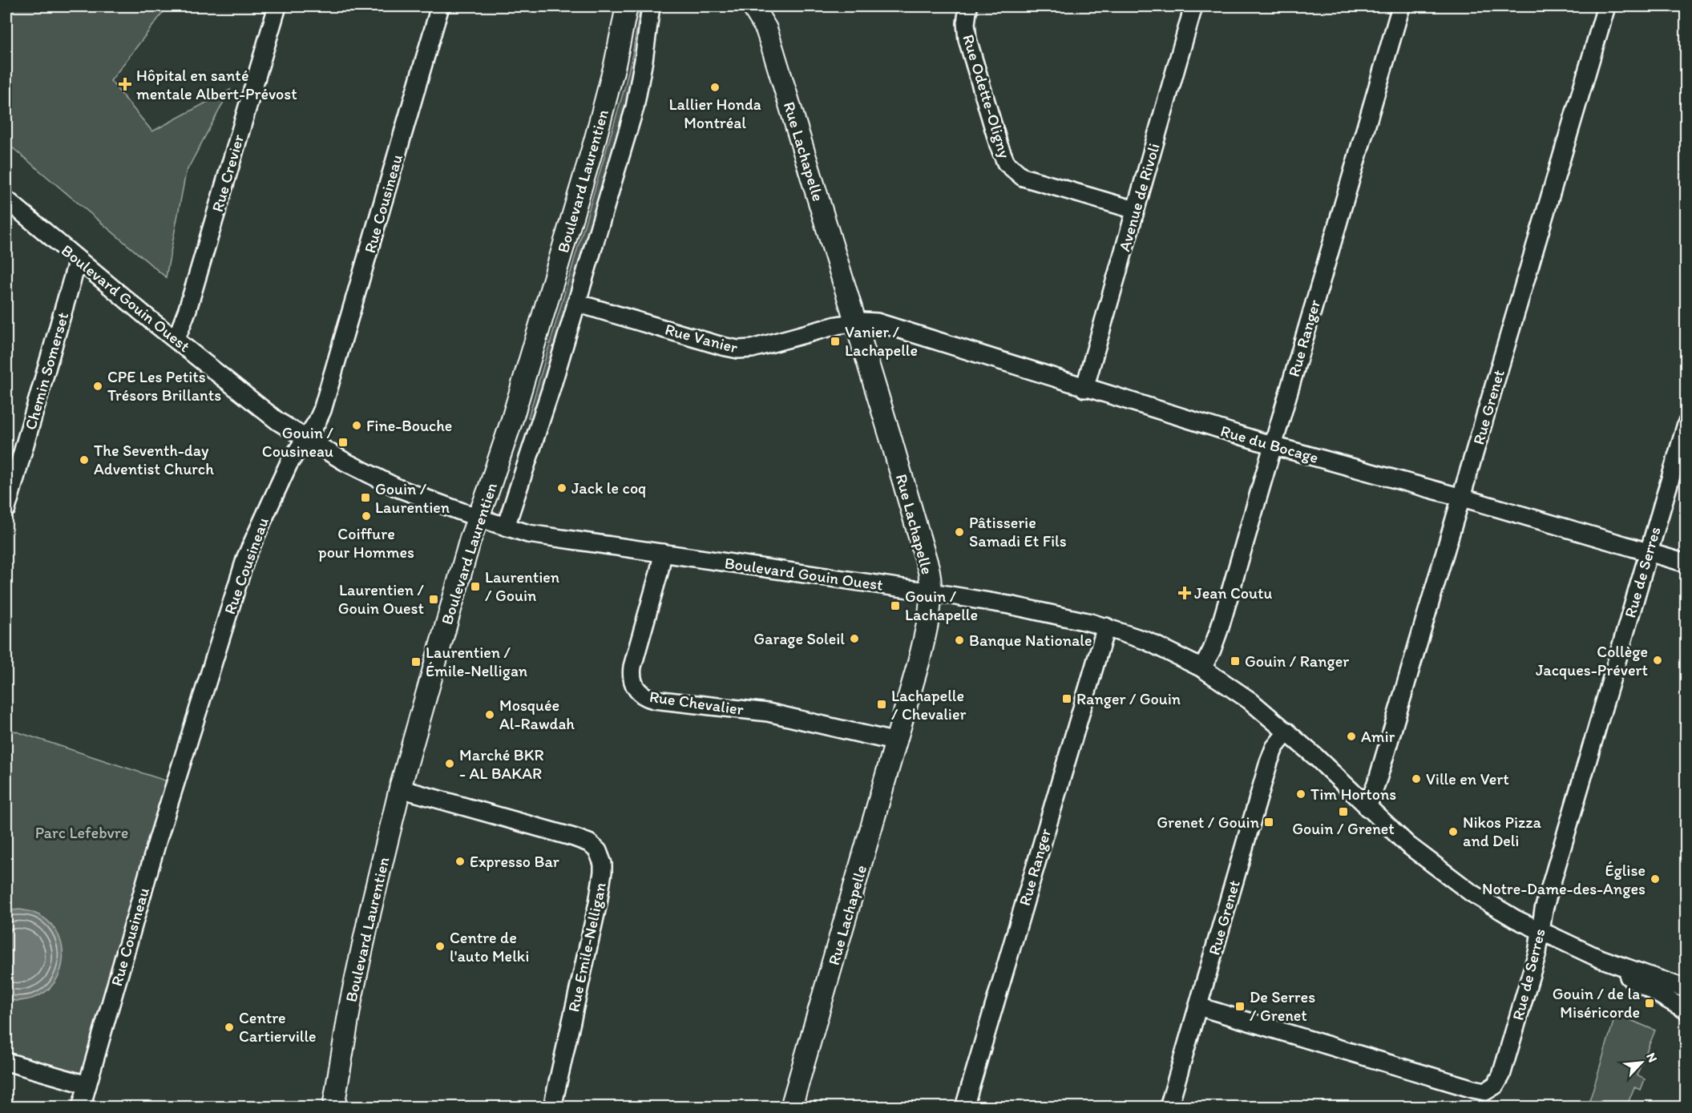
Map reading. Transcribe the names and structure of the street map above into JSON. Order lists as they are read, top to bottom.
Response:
{
  "streets": {
    "main road": ["Rue Lachapelle", "Boulevard Laurentien"],
    "street": [
      "Rue Odette-Oligny",
      "Rue Crevier",
      "Avenue de Rivoli",
      "Rue Cousineau",
      "Boulevard Gouin Ouest",
      "Rue Vanier",
      "Rue Ranger",
      "Chemin Somerset",
      "Rue Grenet",
      "Rue du Bocage",
      "Rue de Serres",
      "Rue Chevalier",
      "Rue Emile-Nelligan"
    ]
  },
  "crossings": [
    ["Rue Odette-Oligny", "Avenue de Rivoli"],
    ["Rue Lachapelle", "Boulevard Gouin Ouest"],
    ["Rue Lachapelle", "Rue Vanier"],
    ["Rue Lachapelle", "Rue du Bocage"],
    ["Rue Lachapelle", "Rue Chevalier"],
    ["Rue Crevier", "Boulevard Gouin Ouest"],
    ["Boulevard Laurentien", "Boulevard Gouin Ouest"],
    ["Boulevard Laurentien", "Rue Vanier"],
    ["Boulevard Laurentien", "Rue Emile-Nelligan"],
    ["Avenue de Rivoli", "Rue du Bocage"],
    ["Rue Cousineau", "Boulevard Gouin Ouest"],
    ["Boulevard Gouin Ouest", "Rue Ranger"],
    ["Boulevard Gouin Ouest", "Chemin Somerset"],
    ["Boulevard Gouin Ouest", "Rue Grenet"],
    ["Boulevard Gouin Ouest", "Rue de Serres"],
    ["Boulevard Gouin Ouest", "Rue Chevalier"],
    ["Rue Vanier", "Rue du Bocage"],
    ["Rue Ranger", "Rue du Bocage"],
    ["Rue Grenet", "Rue du Bocage"],
    ["Rue Grenet", "Rue de Serres"],
    ["Rue du Bocage", "Rue de Serres"]
  ],
  "parks": ["Parc Lefebvre"],
  "places": {
    "health": ["Hôpital en santé mentale Albert-Prévost", "Jean Coutu"],
    "other": [
      "Lallier Honda Montréal",
      "CPE Les Petits Trésors Brillants",
      "Fine-Bouche",
      "The Seventh-day Adventist Church",
      "Jack le coq",
      "Coiffure pour Hommes",
      "Pâtisserie Samadi Et Fils",
      "Garage Soleil",
      "Banque Nationale",
      "Collège Jacques-Prévert",
      "Mosquée Al-Rawdah",
      "Amir",
      "Marché BKR - AL BAKAR",
      "Ville en Vert",
      "Tim Hortons",
      "Nikos Pizza and Deli",
      "Expresso Bar",
      "Église Notre-Dame-des-Anges",
      "Centre de l'auto Melki",
      "Centre Cartierville"
    ],
    "transit": [
      "Vanier / Lachapelle",
      "Gouin / Cousineau",
      "Gouin / Laurentien",
      "Laurentien / Gouin",
      "Laurentien / Gouin Ouest",
      "Gouin / Lachapelle",
      "Gouin / Ranger",
      "Laurentien / Émile-Nelligan",
      "Ranger / Gouin",
      "Lachapelle / Chevalier",
      "Gouin / Grenet",
      "Grenet / Gouin",
      "Gouin / de la Miséricorde",
      "De Serres / Grenet"
    ]
  },
  "north": "top right"
}
